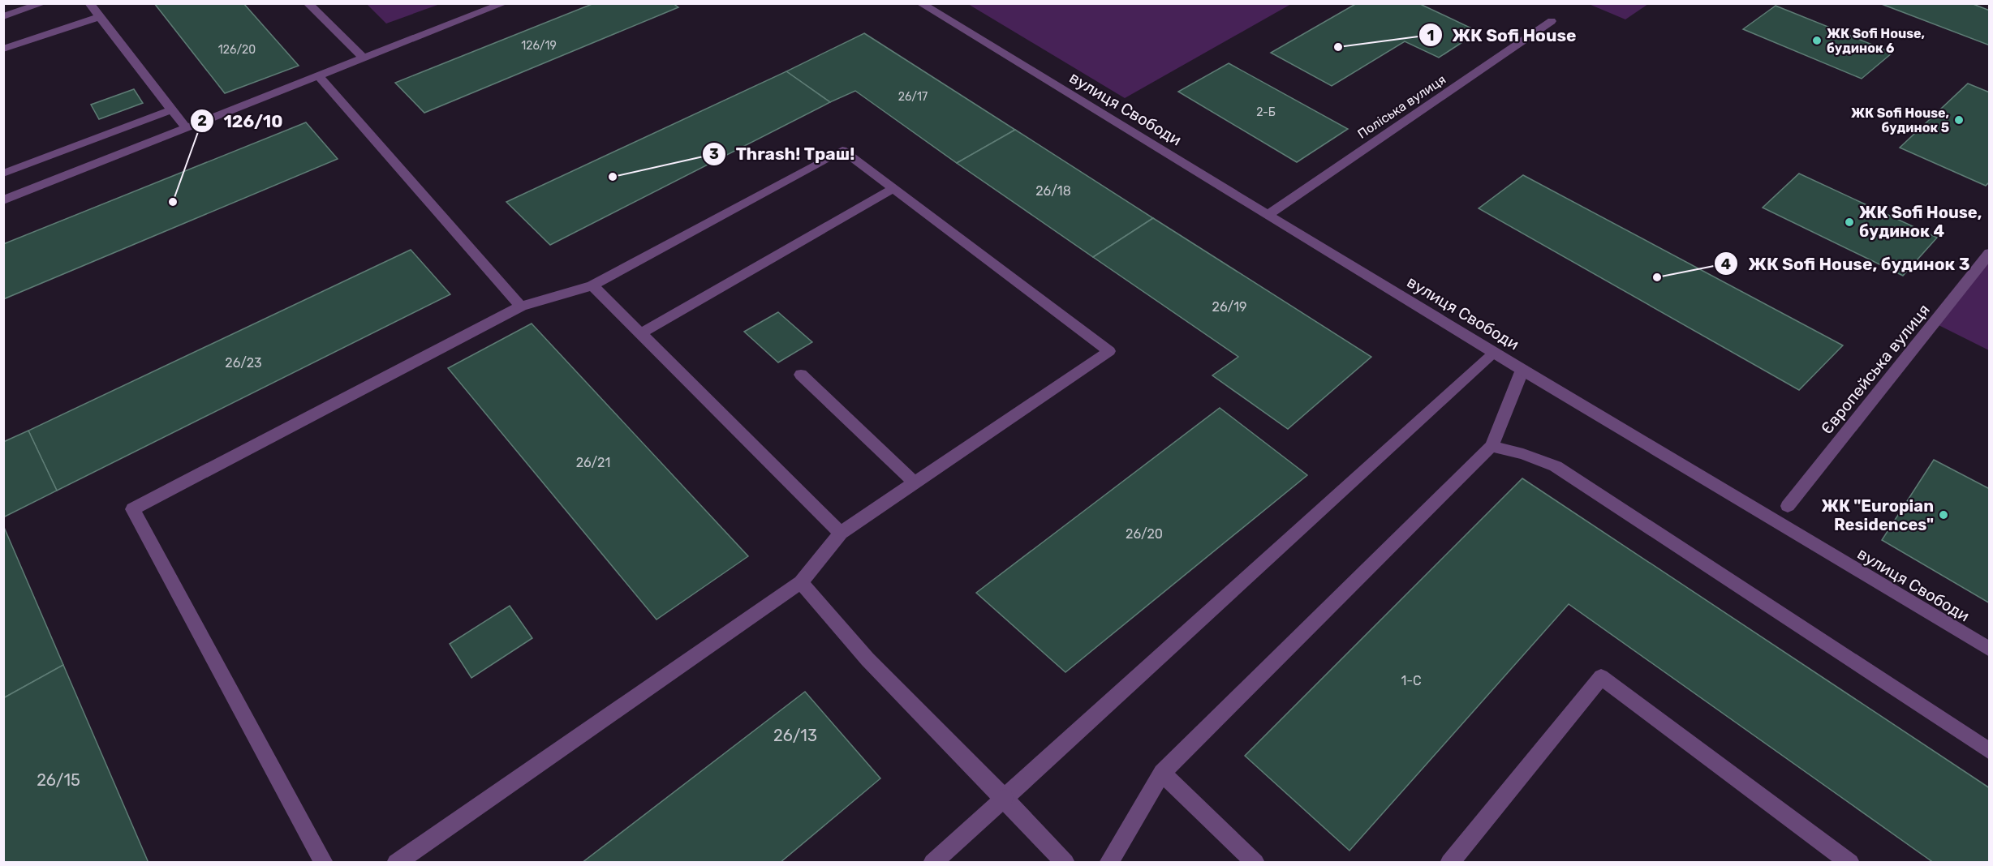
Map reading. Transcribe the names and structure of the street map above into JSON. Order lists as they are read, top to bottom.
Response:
{
  "streets": {
    "street": ["Поліська вулиця", "вулиця Свободи", "Європейська вулиця"]
  },
  "crossings": [
    ["Поліська вулиця", "вулиця Свободи"]
  ],
  "places": [
    "ЖК Sofi House, будинок 6",
    "ЖК Sofi House",
    "ЖК Sofi House, будинок 5",
    "Thrash! Траш!",
    "126/10",
    "ЖК Sofi House, будинок 4",
    "ЖК Sofi House, будинок 3",
    "ЖК \"Europian Residences\""
  ],
  "house_numbers": [
    "126/19",
    "126/20",
    "26/17",
    "2-Б",
    "26/18",
    "26/19",
    "26/23",
    "26/21",
    "26/20",
    "1-С",
    "26/13",
    "26/15"
  ]
}
